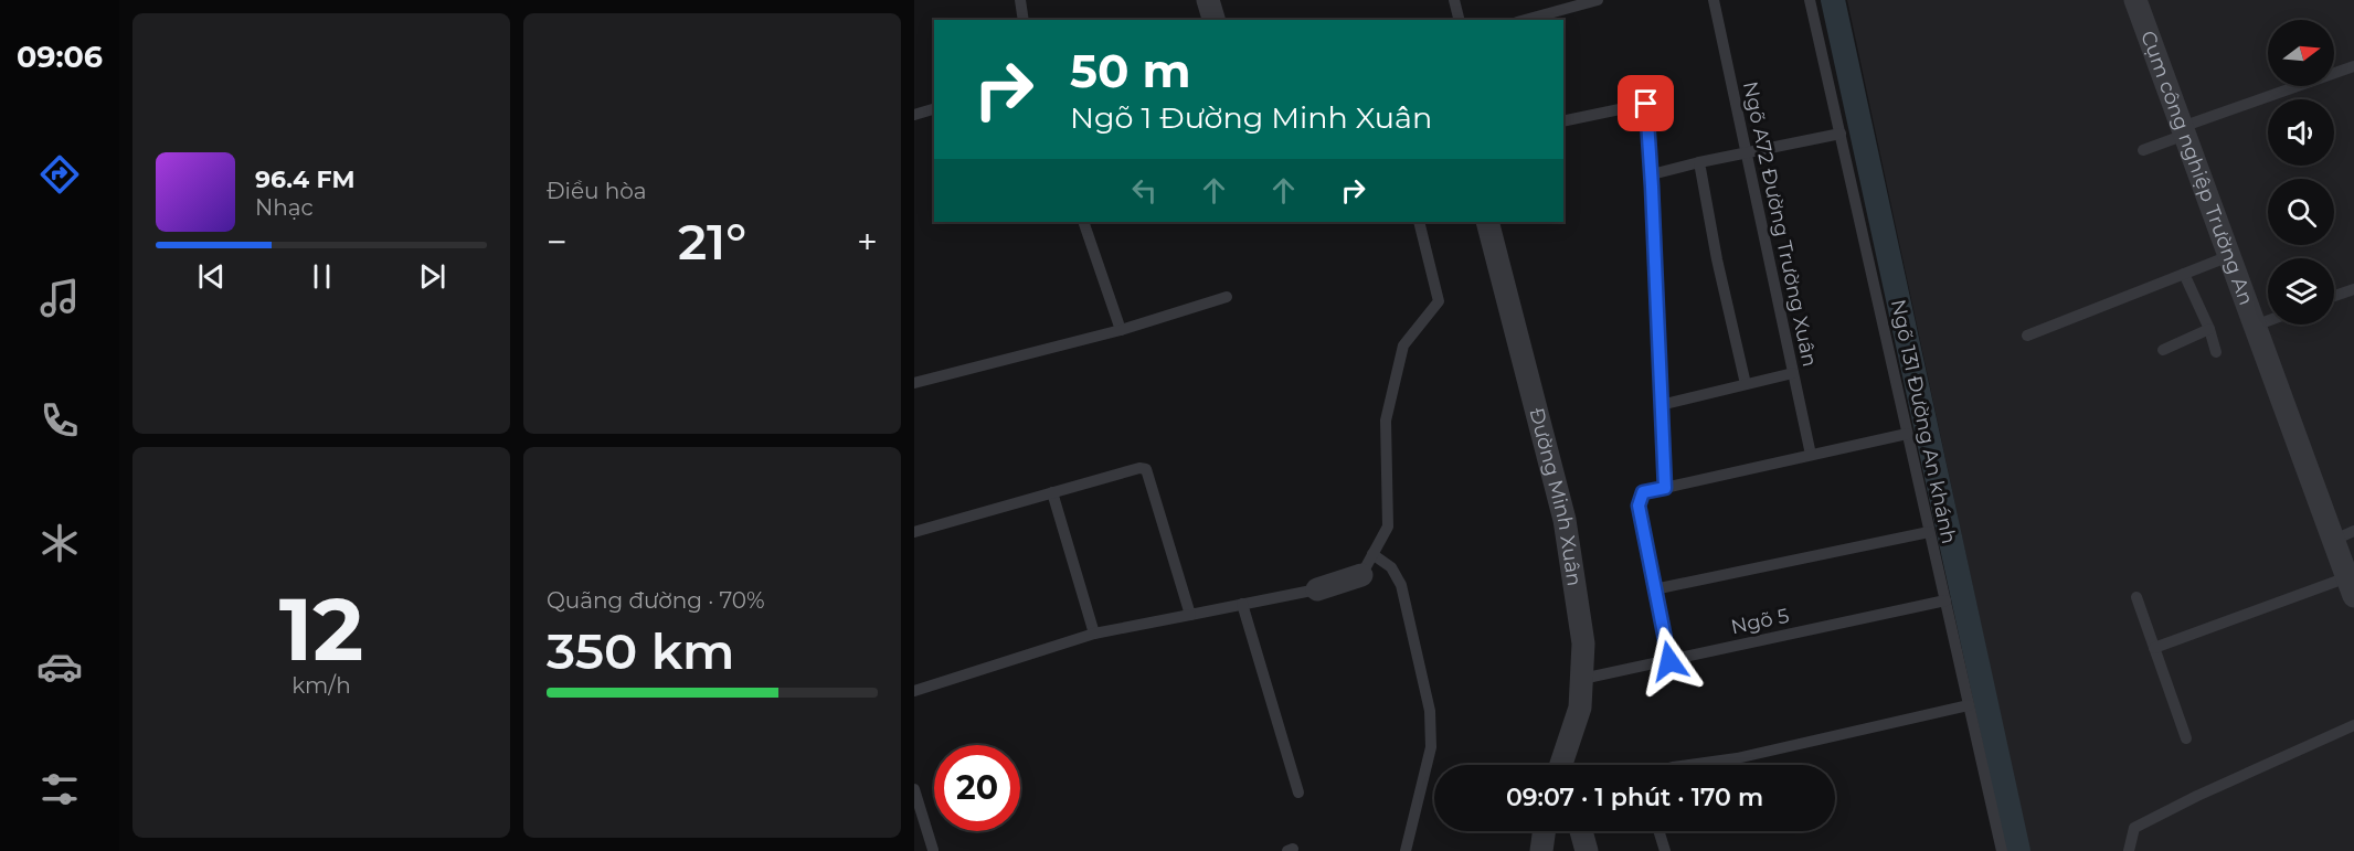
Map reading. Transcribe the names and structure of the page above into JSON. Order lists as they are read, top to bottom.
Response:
{
  "streets": {
    "street": ["Cụm công nghiệp Trường An", "Đường Minh Xuân"],
    "lane": ["Ngõ A72 Đường Trường Xuân", "Ngõ 131 Đường An khánh", "Ngõ 5"]
  },
  "crossings": [
    ["Ngõ 131 Đường An khánh", "Ngõ 5"],
    ["Đường Minh Xuân", "Ngõ 5"]
  ],
  "north": "right",
  "page": {
    "tabs": "09:06",
    "tile": [
      "Điều hòa",
      ["12", "km/h"],
      ["Quãng đường · 70%", "350 km"]
    ],
    "turn": ["50 m", "Ngõ 1 Đường Minh Xuân"],
    "song": ["96.4 FM", "Nhạc"],
    "heat": ["−", "21°", "+"],
    "limit": "20",
    "trip": "09:07 · 1 phút · 170 m"
  }
}
